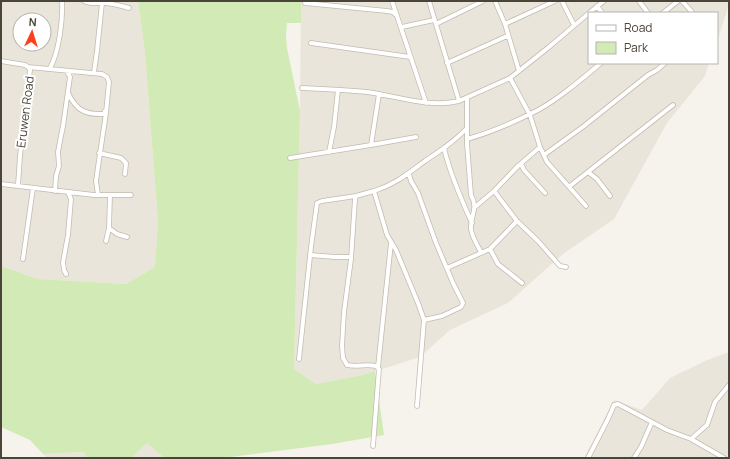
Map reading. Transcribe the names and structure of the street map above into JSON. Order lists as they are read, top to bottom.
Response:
{
  "streets": {
    "street": ["Eruwen Road"]
  },
  "legend": ["Road", "Park"],
  "north": "top"
}
